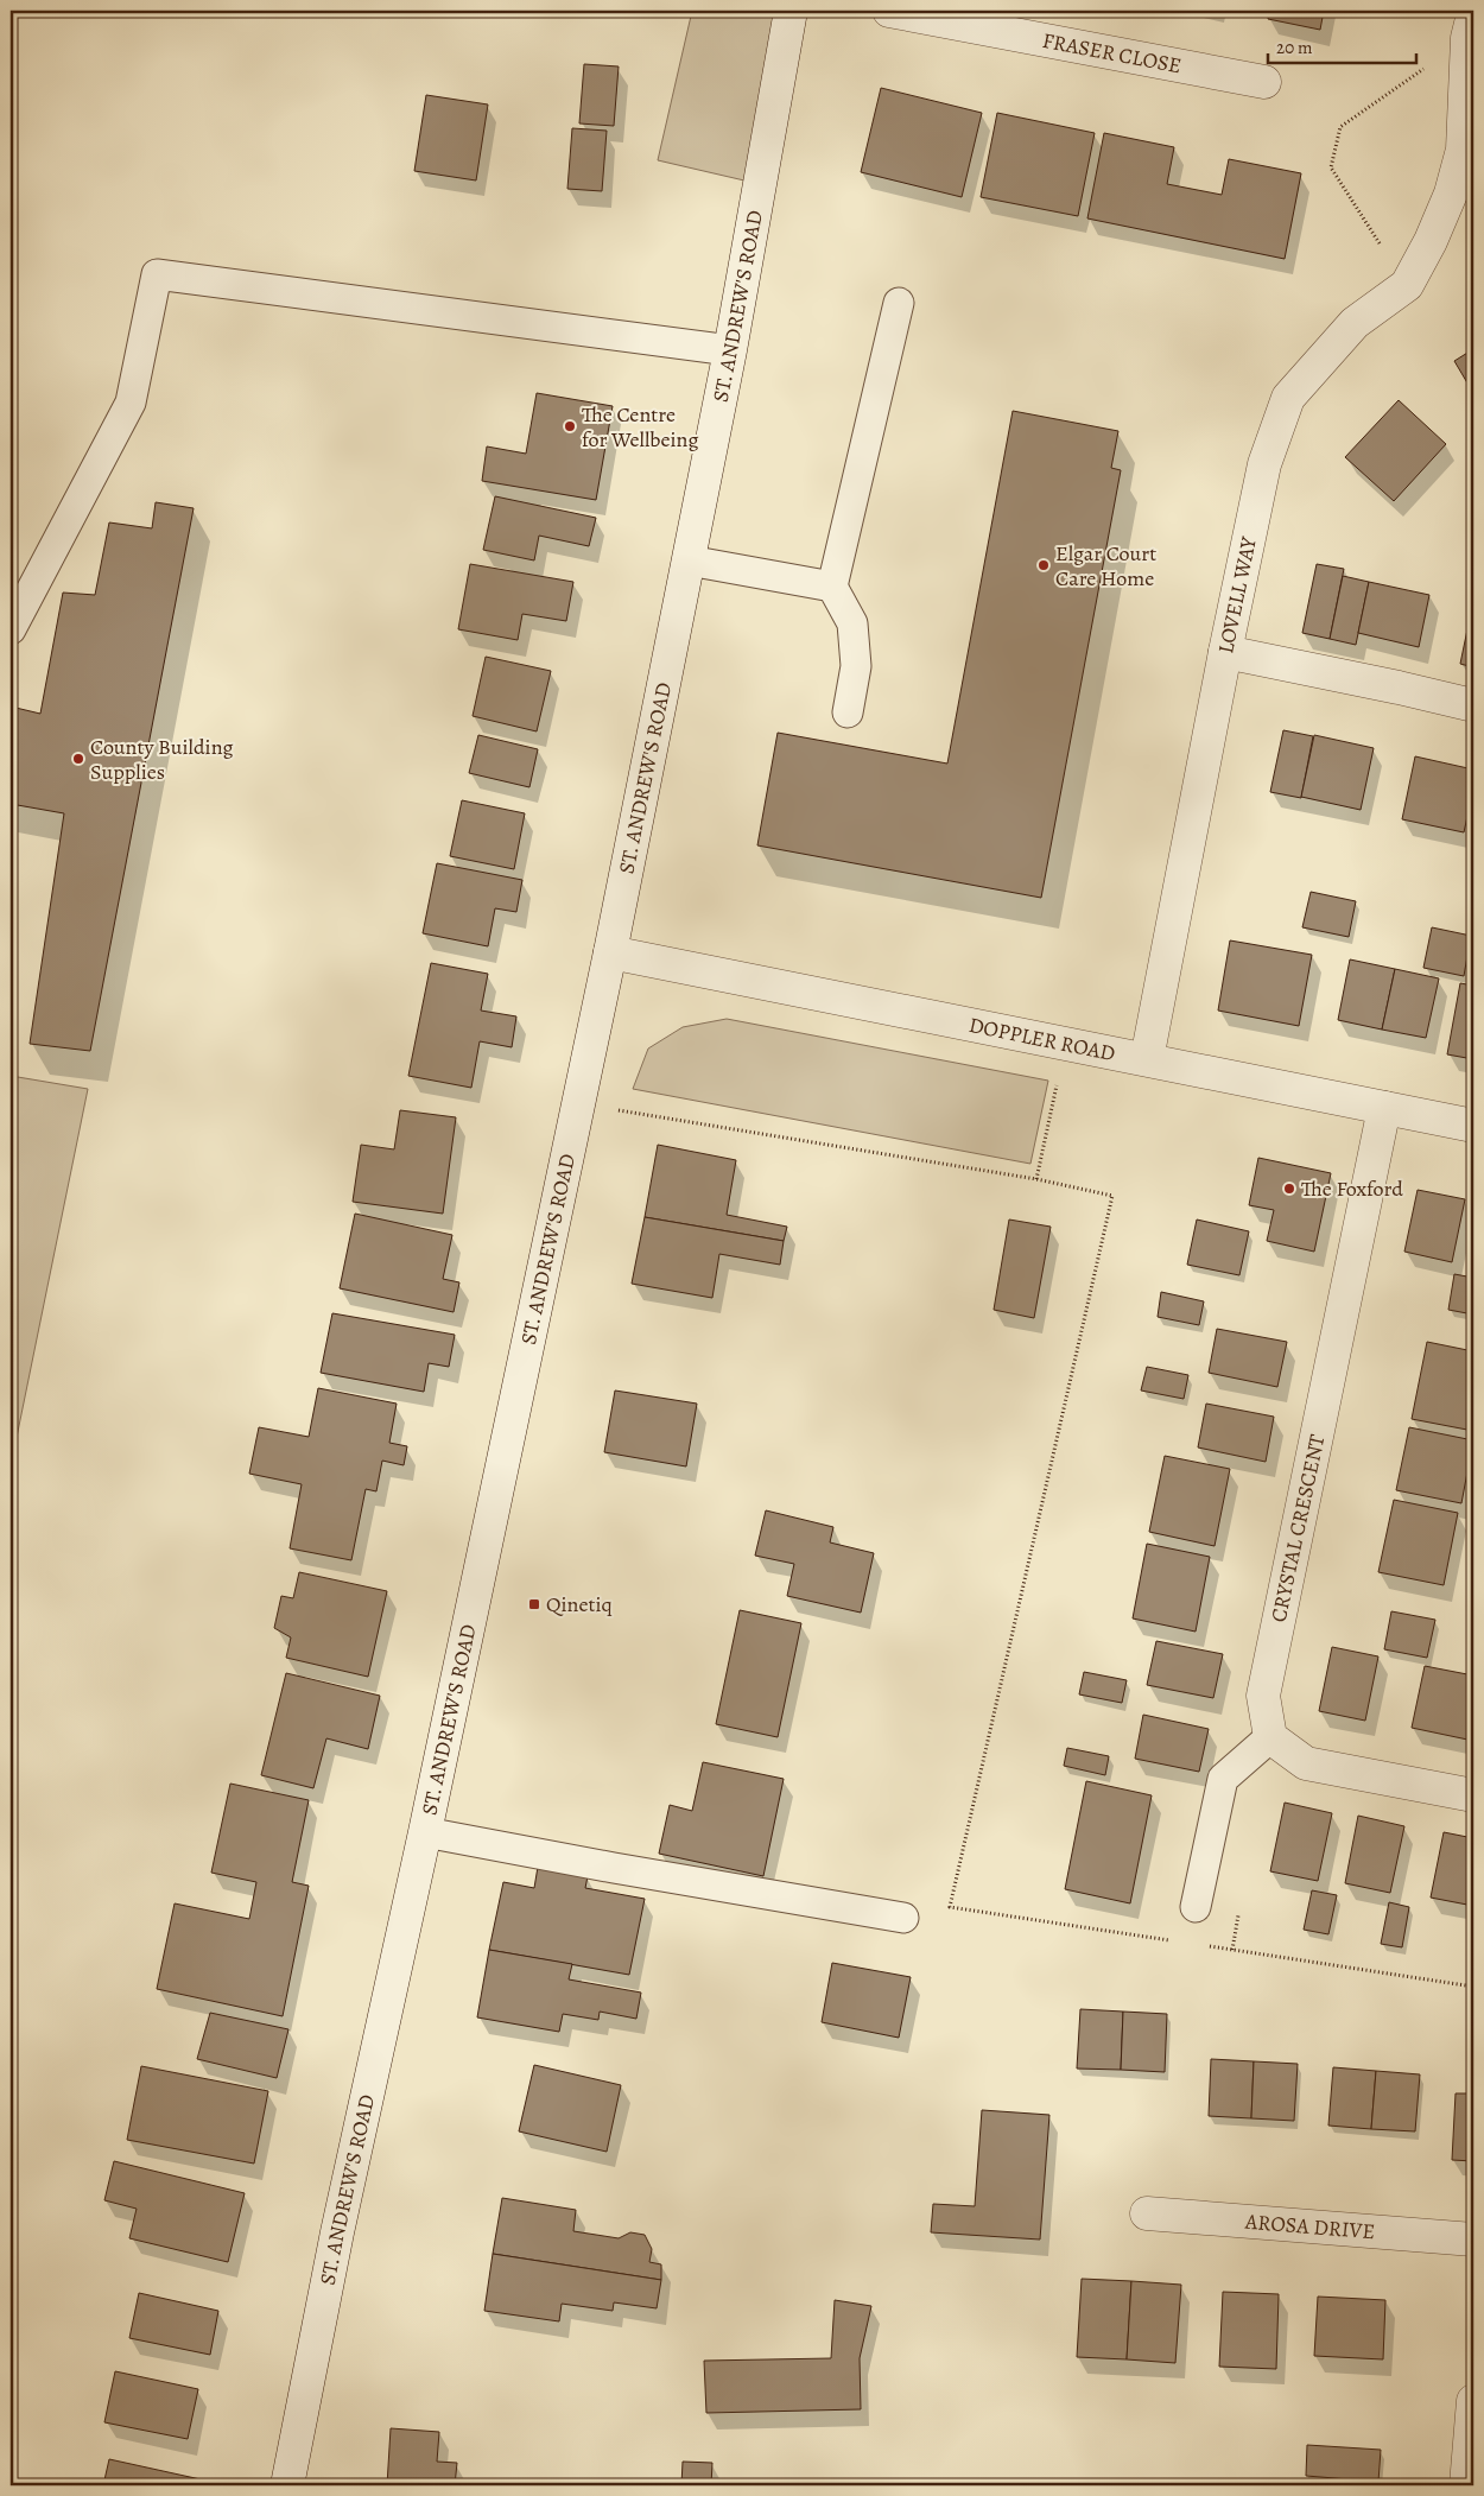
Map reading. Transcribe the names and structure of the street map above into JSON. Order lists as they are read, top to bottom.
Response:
{
  "streets": {
    "street": [
      "FRASER CLOSE",
      "ST. ANDREW'S ROAD",
      "LOVELL WAY",
      "DOPPLER ROAD",
      "CRYSTAL CRESCENT",
      "AROSA DRIVE"
    ]
  },
  "crossings": [
    ["ST. ANDREW'S ROAD", "DOPPLER ROAD"],
    ["LOVELL WAY", "DOPPLER ROAD"],
    ["DOPPLER ROAD", "CRYSTAL CRESCENT"]
  ],
  "places": {
    "other": [
      "The Centre for Wellbeing",
      "Elgar Court Care Home",
      "County Building Supplies",
      "The Foxford"
    ],
    "transit": ["Qinetiq"]
  },
  "scale_bar": "20 m"
}
